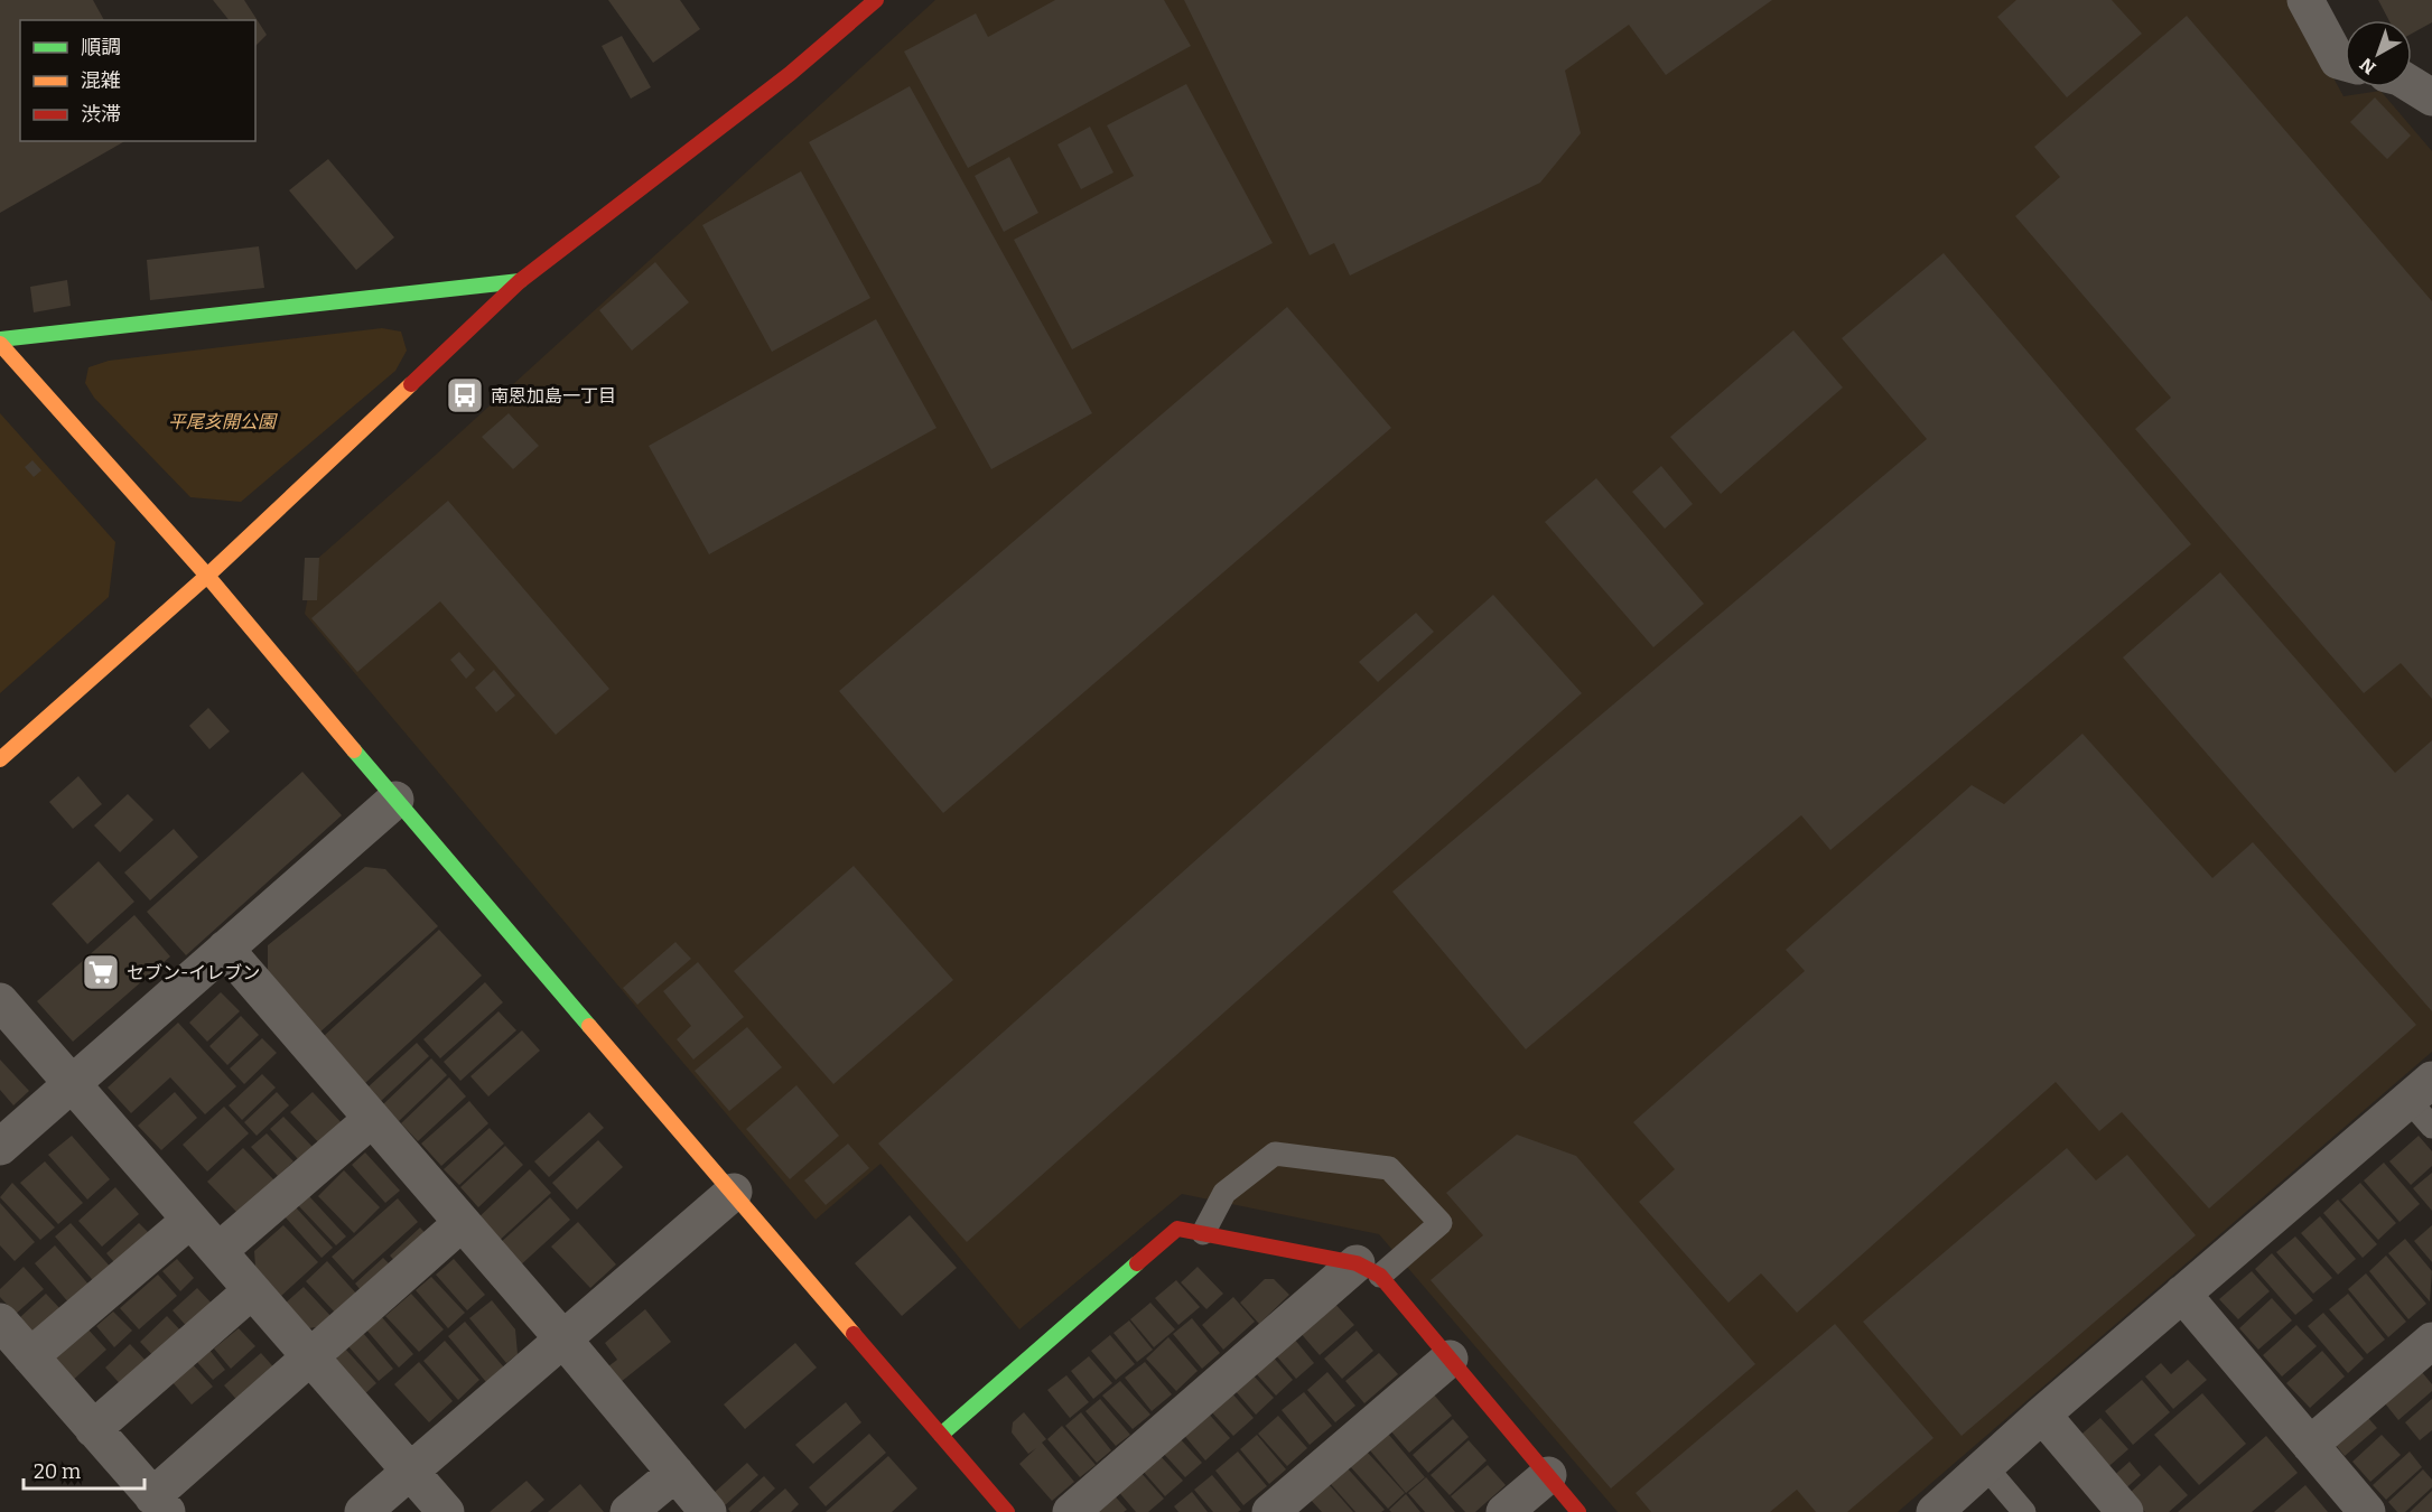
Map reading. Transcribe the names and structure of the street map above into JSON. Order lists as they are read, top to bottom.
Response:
{
  "parks": ["平尾亥開公園"],
  "places": {
    "bus stop": ["南恩加島一丁目"],
    "supermarket": ["セブン-イレブン"]
  },
  "legend": ["順調", "混雑", "渋滞"],
  "scale_bar": "20 m",
  "north": "bottom left"
}
